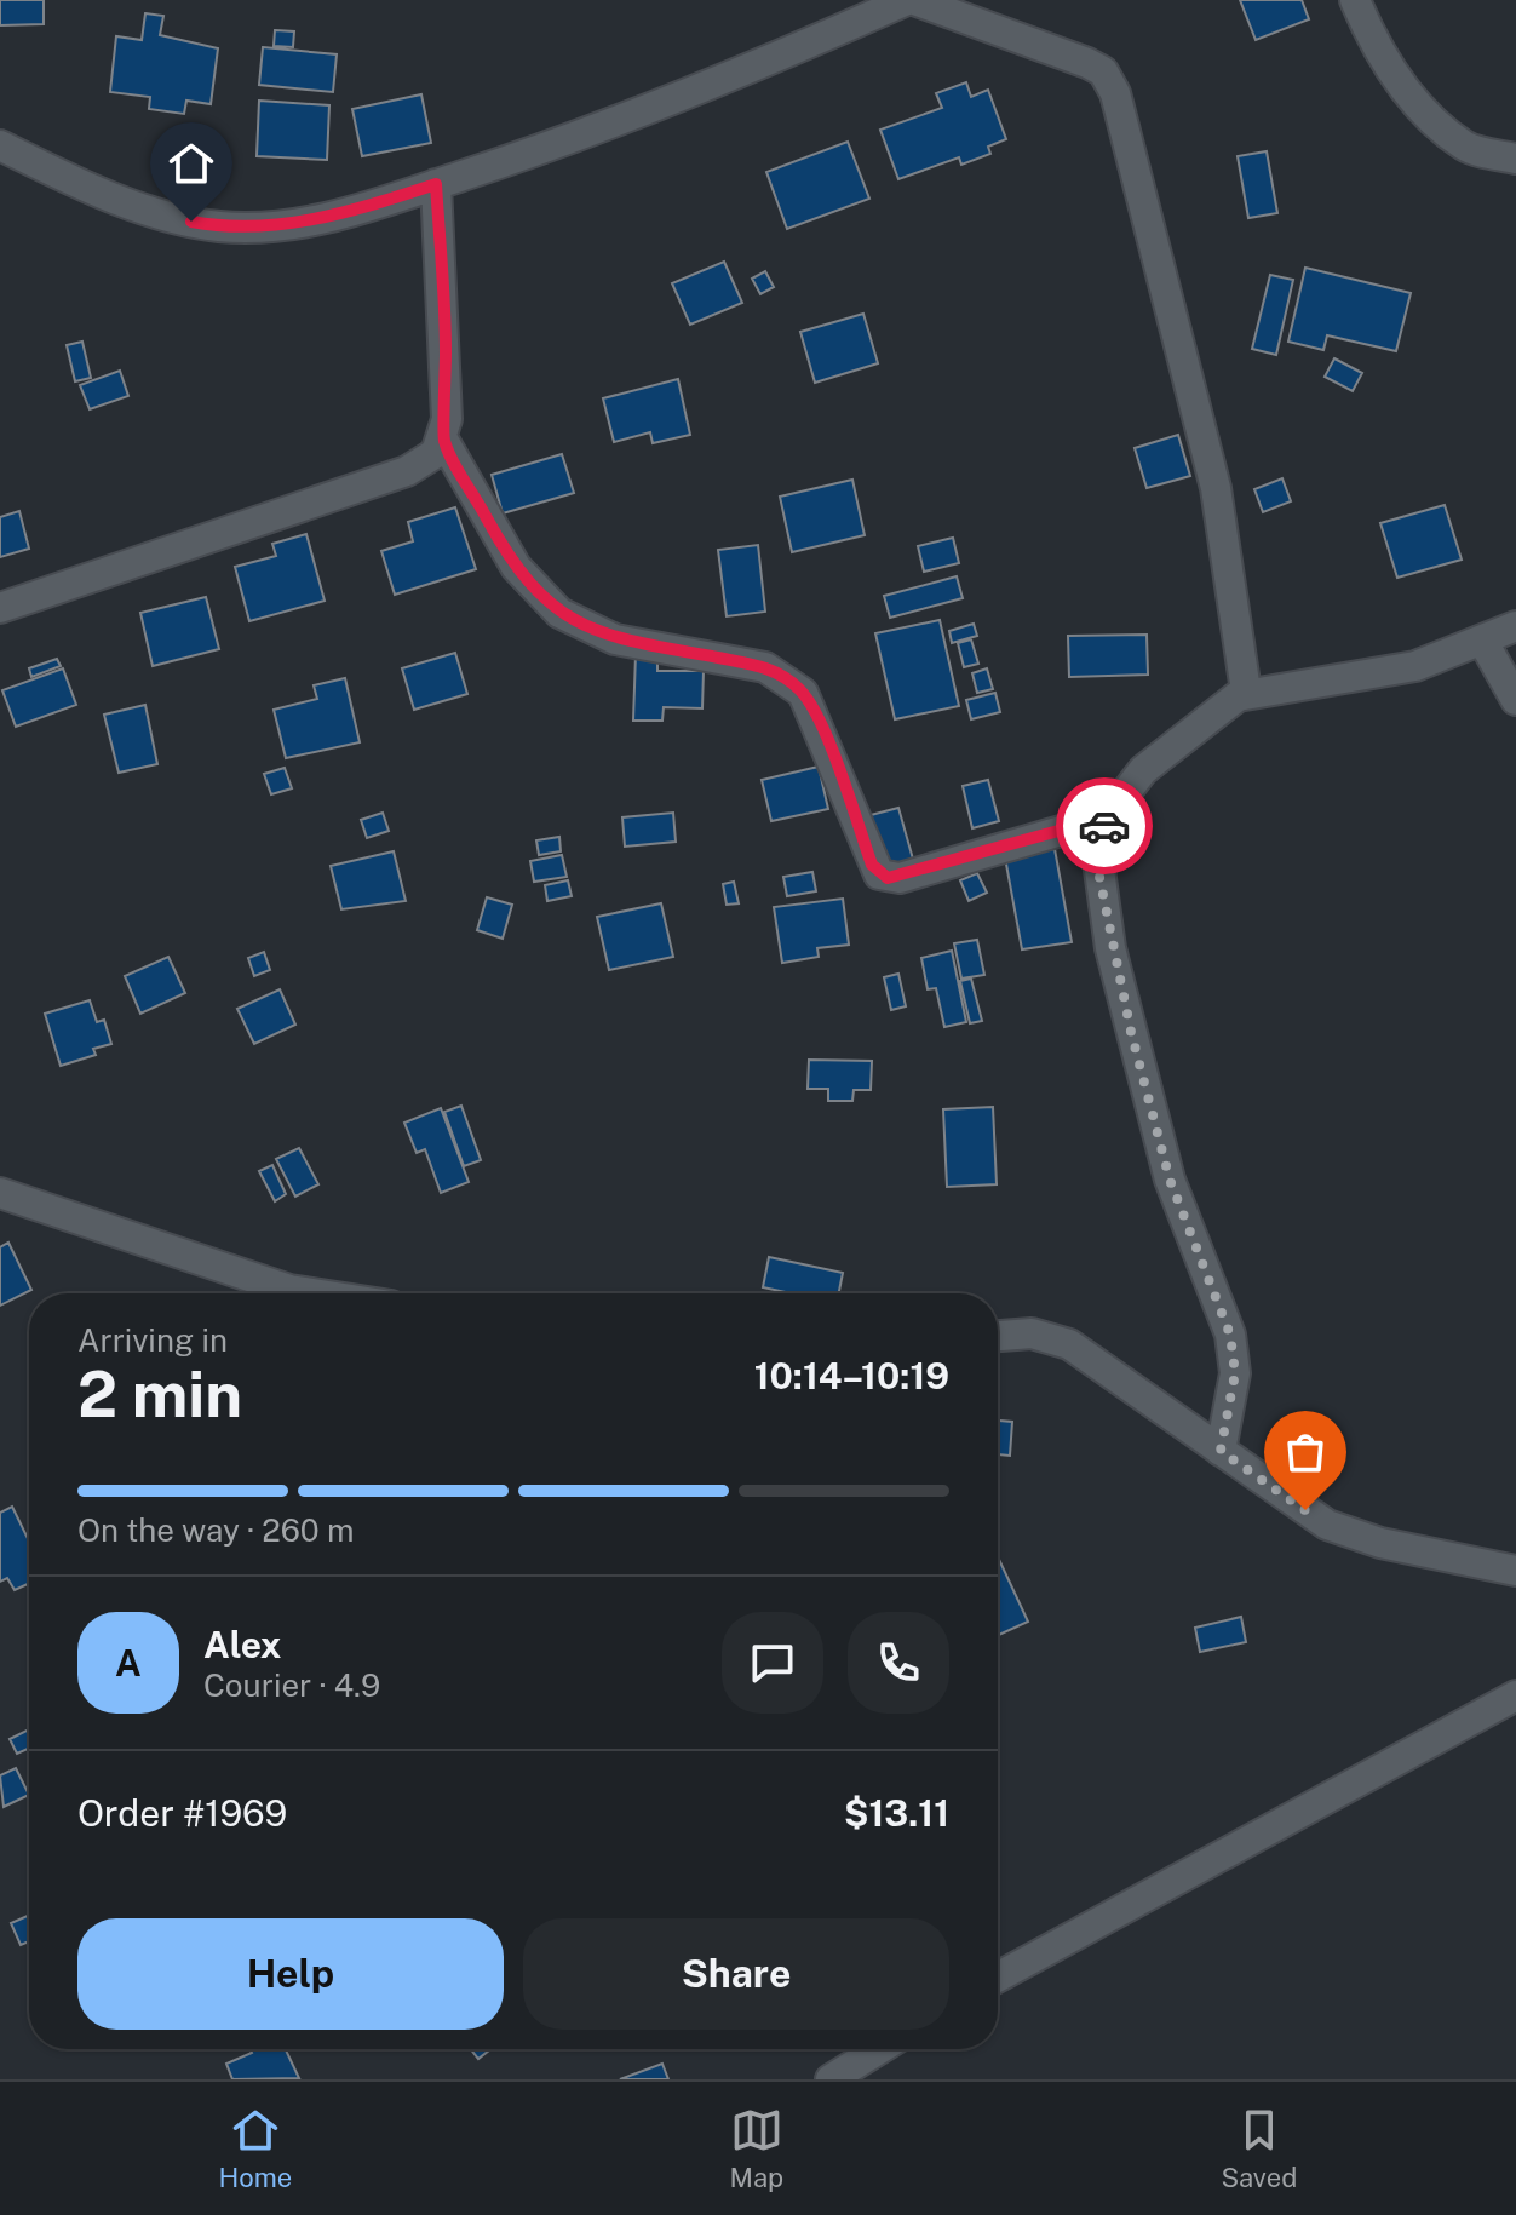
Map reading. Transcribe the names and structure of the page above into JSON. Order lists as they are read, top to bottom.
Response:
{
  "page": {
    "heading": ["2 min", "Arriving in", "10:14–10:19"],
    "panel": [
      "Alex",
      "Courier · 4.9",
      "Order #1969",
      "$13.11"
    ],
    "bar": "On the way · 260 m",
    "round": "A",
    "buttons": ["Help", "Share"],
    "tabs": ["Home", "Map", "Saved"]
  }
}
